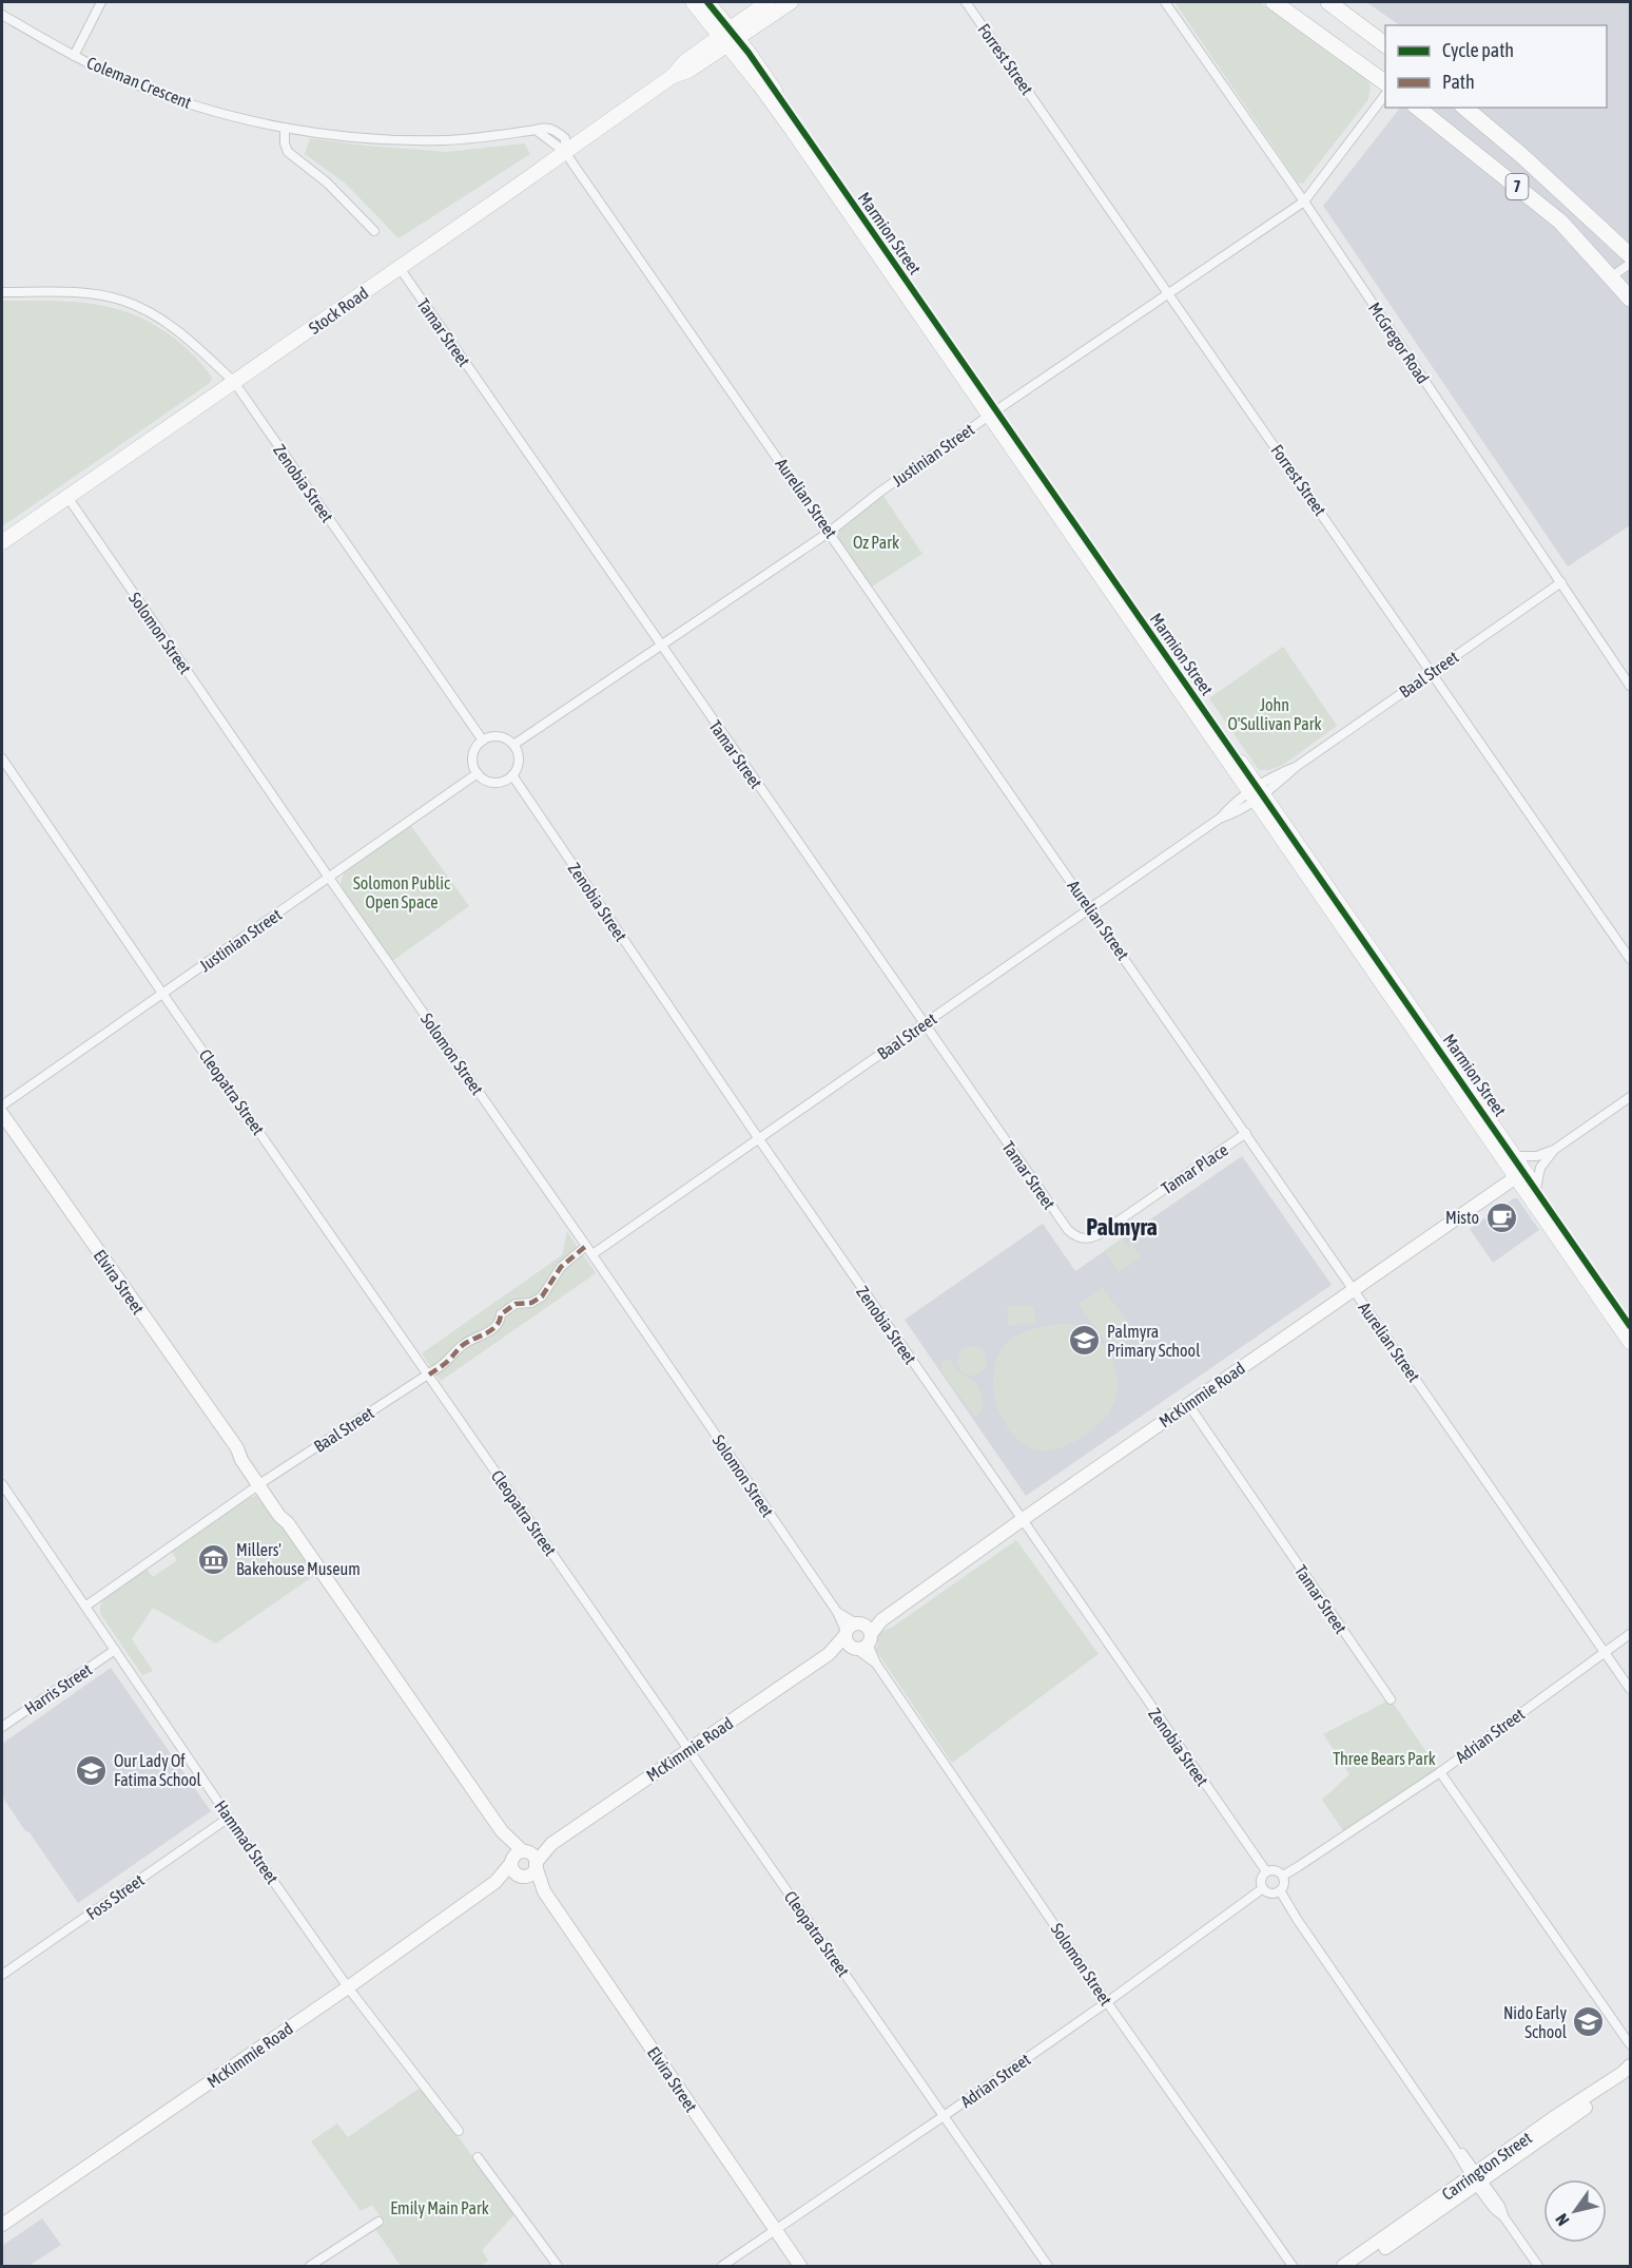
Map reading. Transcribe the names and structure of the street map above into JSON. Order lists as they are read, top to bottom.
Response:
{
  "streets": {
    "highway": ["7"],
    "main road": [
      "Marmion Street",
      "Stock Road",
      "Elvira Street",
      "McKimmie Road",
      "Carrington Street"
    ],
    "street": [
      "Forrest Street",
      "Coleman Crescent",
      "Tamar Street",
      "McGregor Road",
      "Justinian Street",
      "Zenobia Street",
      "Aurelian Street",
      "Solomon Street",
      "Baal Street",
      "Cleopatra Street",
      "Tamar Place",
      "Harris Street",
      "Adrian Street",
      "Hammad Street",
      "Foss Street"
    ]
  },
  "crossings": [
    ["Forrest Street", "Justinian Street"],
    ["Forrest Street", "Baal Street"],
    ["Coleman Crescent", "Stock Road"],
    ["Coleman Crescent", "Aurelian Street"],
    ["Marmion Street", "Stock Road"],
    ["Marmion Street", "Justinian Street"],
    ["Marmion Street", "Baal Street"],
    ["Marmion Street", "McKimmie Road"],
    ["Stock Road", "Tamar Street"],
    ["Stock Road", "Zenobia Street"],
    ["Stock Road", "Aurelian Street"],
    ["Stock Road", "Solomon Street"],
    ["Tamar Street", "Justinian Street"],
    ["Tamar Street", "Baal Street"],
    ["Tamar Street", "Tamar Place"],
    ["Tamar Street", "McKimmie Road"],
    ["McGregor Road", "Justinian Street"],
    ["McGregor Road", "Baal Street"],
    ["Justinian Street", "Zenobia Street"],
    ["Justinian Street", "Aurelian Street"],
    ["Justinian Street", "Solomon Street"],
    ["Justinian Street", "Cleopatra Street"],
    ["Zenobia Street", "Baal Street"],
    ["Zenobia Street", "McKimmie Road"],
    ["Zenobia Street", "Adrian Street"],
    ["Aurelian Street", "Baal Street"],
    ["Aurelian Street", "Tamar Place"],
    ["Aurelian Street", "McKimmie Road"],
    ["Aurelian Street", "Adrian Street"],
    ["Solomon Street", "Baal Street"],
    ["Solomon Street", "McKimmie Road"],
    ["Solomon Street", "Adrian Street"],
    ["Baal Street", "Cleopatra Street"],
    ["Baal Street", "Elvira Street"],
    ["Baal Street", "Hammad Street"],
    ["Cleopatra Street", "McKimmie Road"],
    ["Cleopatra Street", "Adrian Street"],
    ["Elvira Street", "McKimmie Road"],
    ["Elvira Street", "Adrian Street"],
    ["McKimmie Road", "Hammad Street"],
    ["Harris Street", "Hammad Street"],
    ["Hammad Street", "Foss Street"]
  ],
  "districts": ["Palmyra"],
  "parks": [
    "Oz Park",
    "John O'Sullivan Park",
    "Solomon Public Open Space",
    "Three Bears Park",
    "Emily Main Park"
  ],
  "places": {
    "cafe": ["Misto"],
    "school or university": ["Palmyra Primary School", "Our Lady Of Fatima School", "Nido Early School"],
    "museum": ["Millers' Bakehouse Museum"]
  },
  "legend": ["Cycle path", "Path"],
  "north": "bottom left"
}
